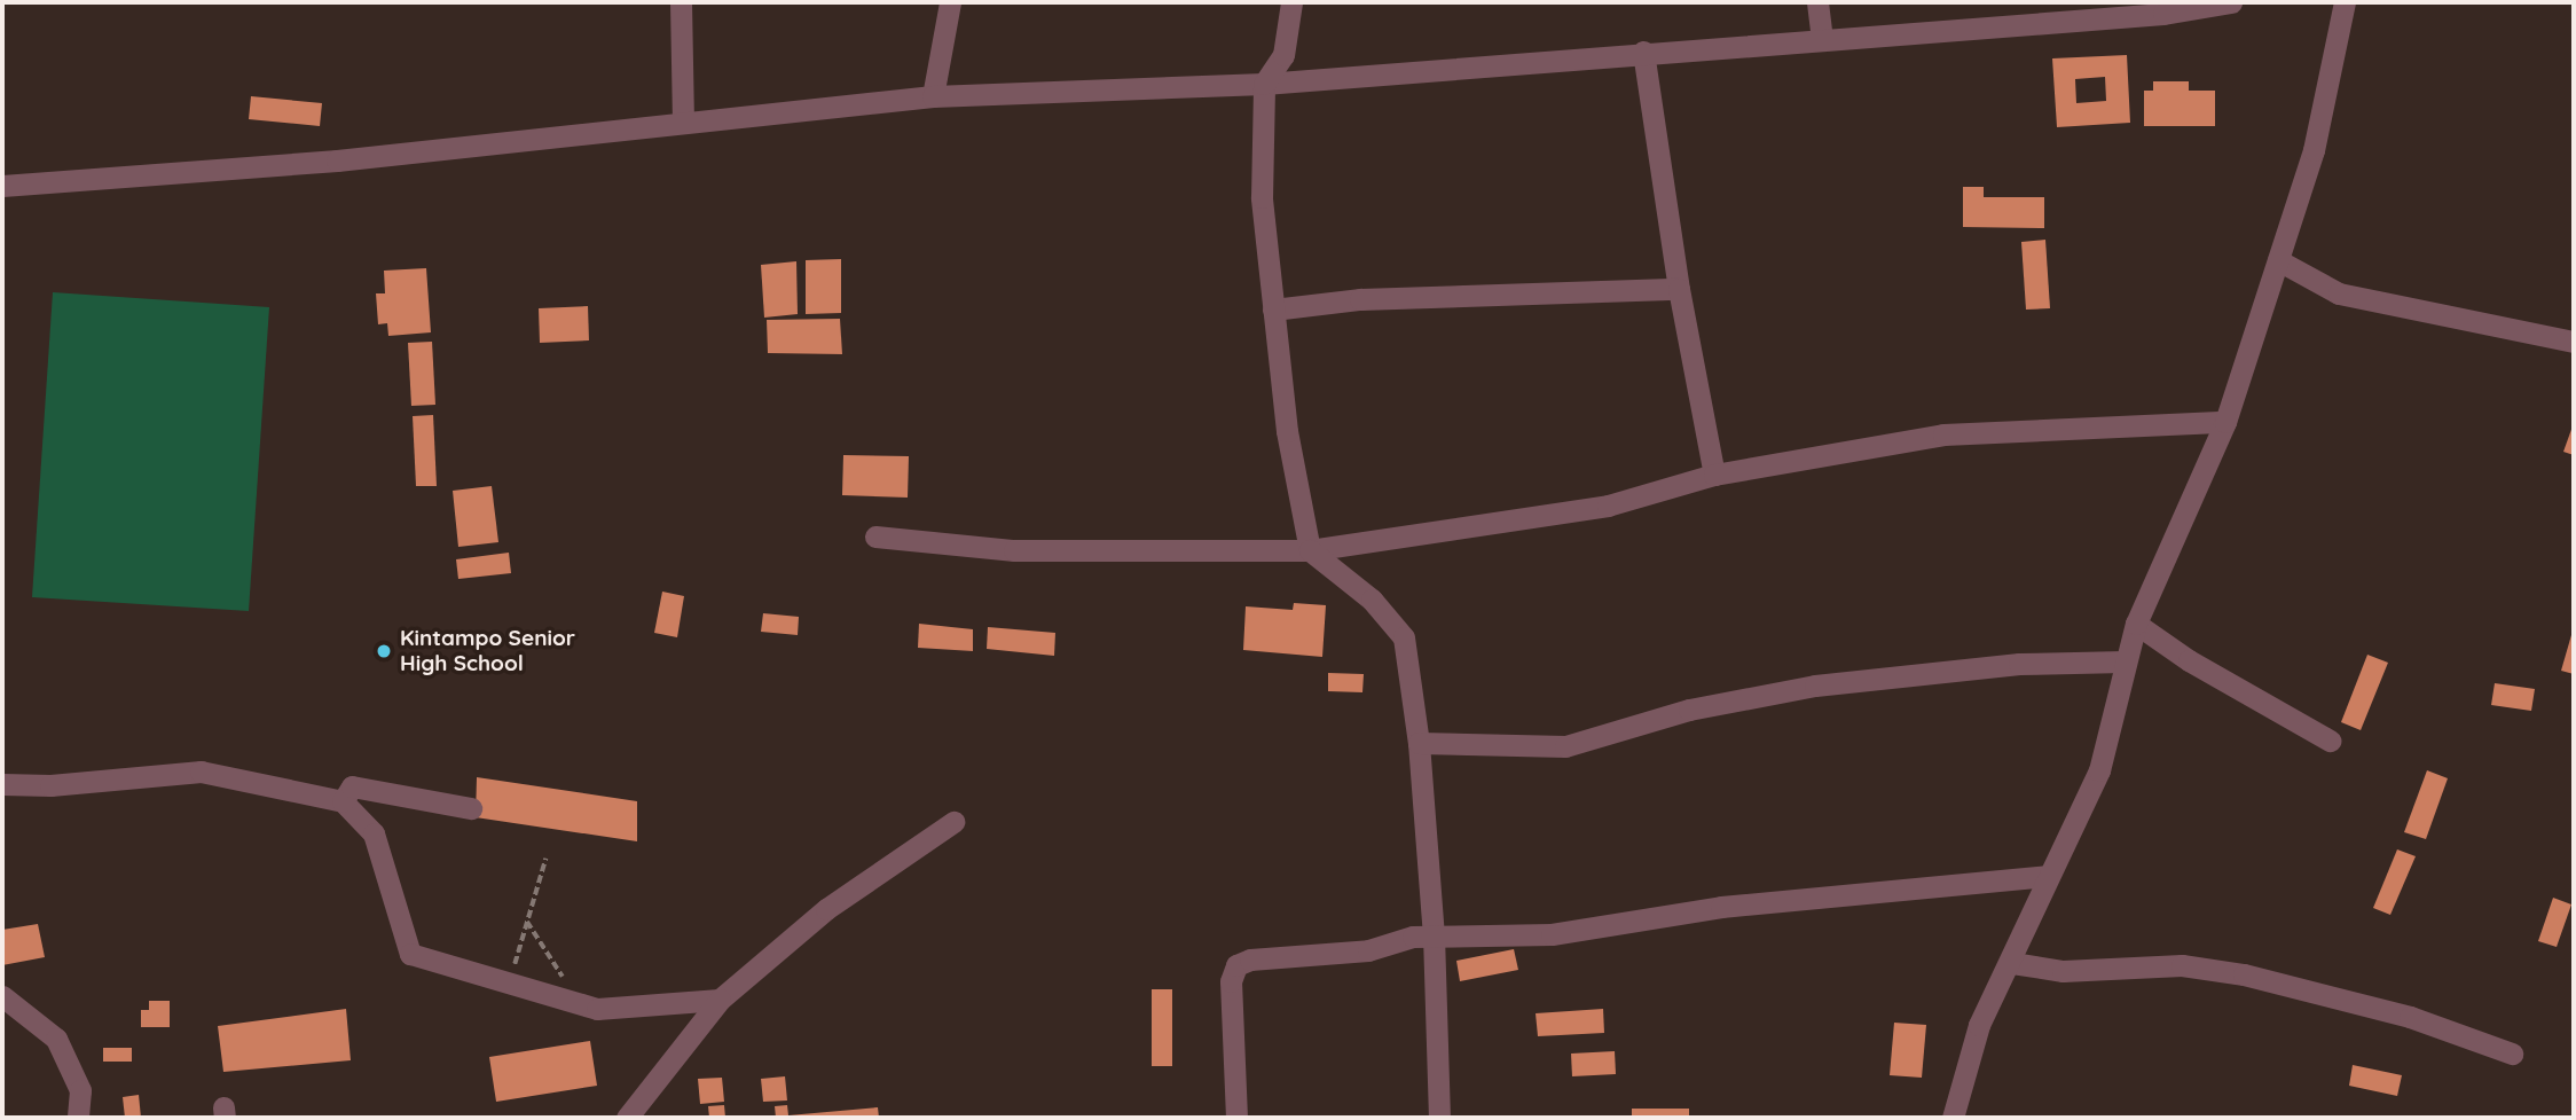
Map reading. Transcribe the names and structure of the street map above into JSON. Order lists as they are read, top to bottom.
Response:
{
  "places": ["Kintampo Senior High School"]
}
